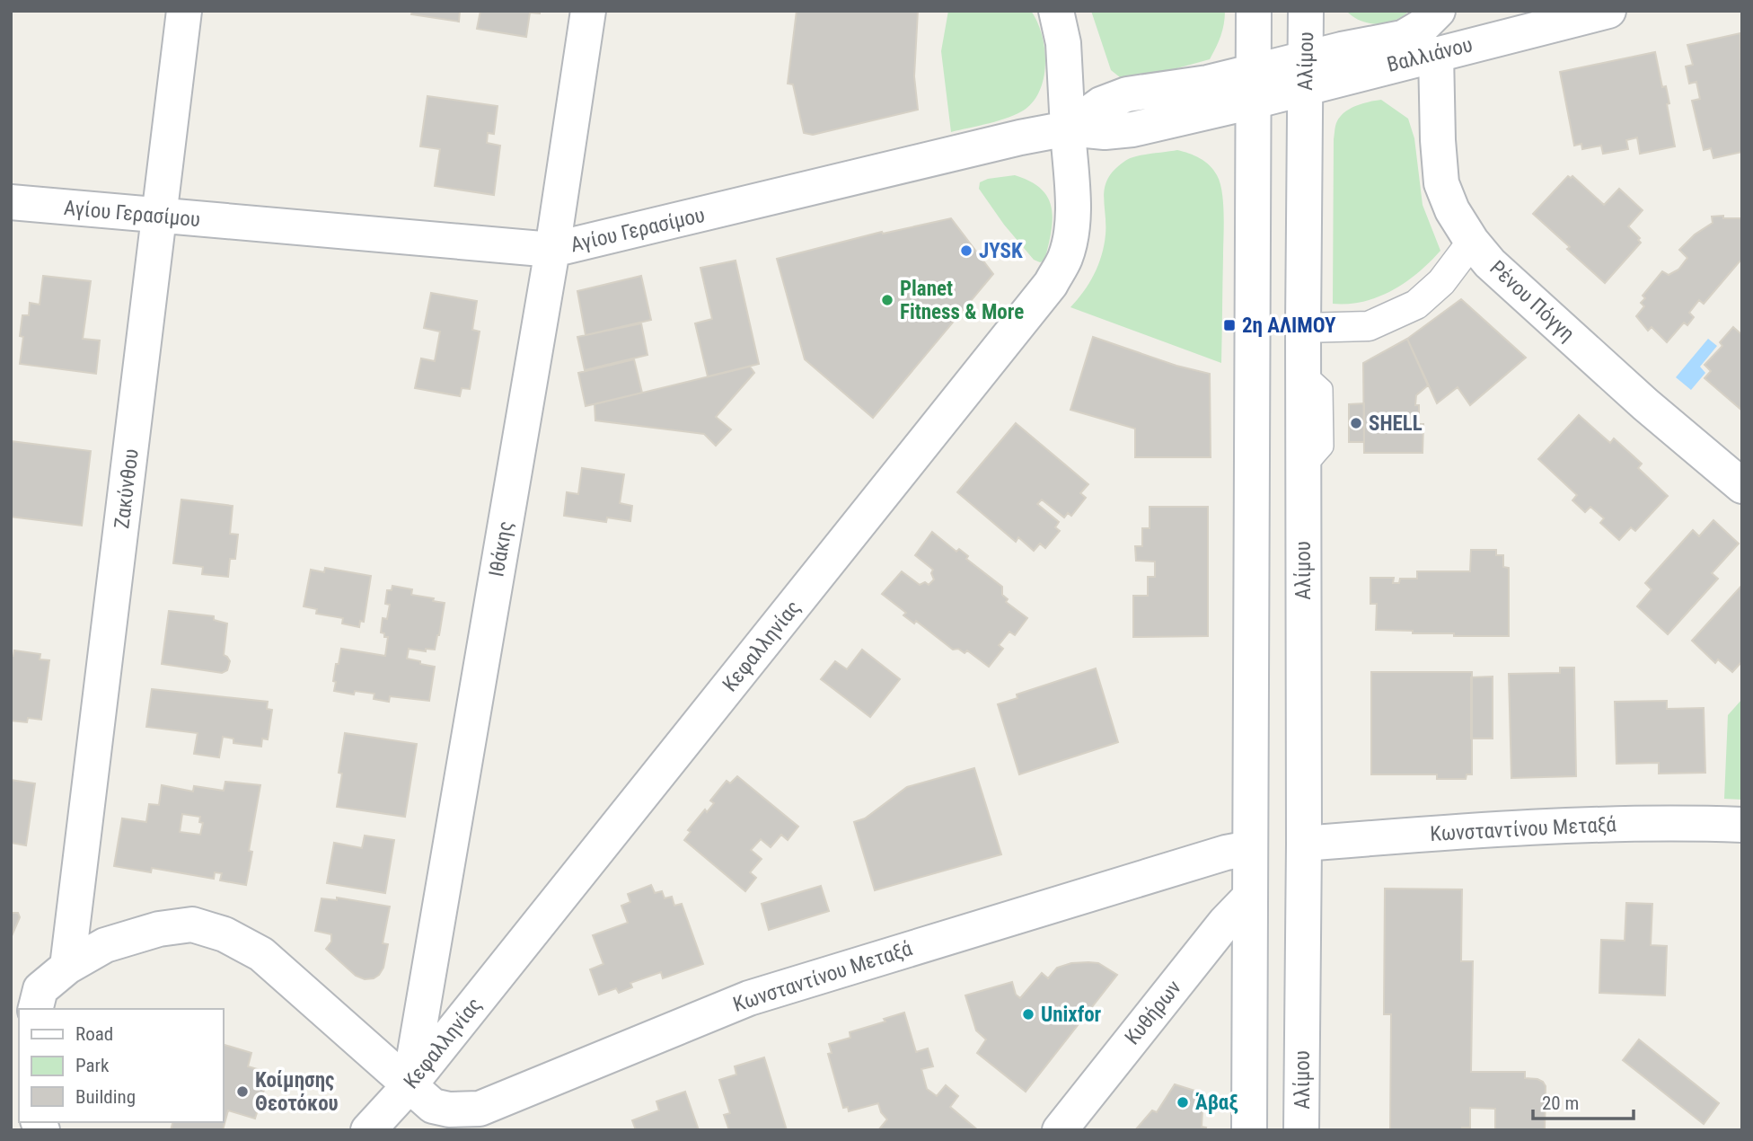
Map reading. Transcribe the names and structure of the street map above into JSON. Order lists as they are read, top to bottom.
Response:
{
  "streets": {
    "street": [
      "Βαλλιάνου",
      "Αλίμου",
      "Αγίου Γερασίμου",
      "Ρένου Πόγγη",
      "Ζακύνθου",
      "Ιθάκης",
      "Κεφαλληνίας",
      "Κωνσταντίνου Μεταξά",
      "Κυθήρων"
    ]
  },
  "crossings": [
    ["Βαλλιάνου", "Αλίμου"],
    ["Βαλλιάνου", "Αγίου Γερασίμου"],
    ["Βαλλιάνου", "Ρένου Πόγγη"],
    ["Αλίμου", "Κωνσταντίνου Μεταξά"],
    ["Αγίου Γερασίμου", "Ζακύνθου"],
    ["Αγίου Γερασίμου", "Ιθάκης"],
    ["Αγίου Γερασίμου", "Κεφαλληνίας"],
    ["Ζακύνθου", "Κωνσταντίνου Μεταξά"],
    ["Ιθάκης", "Κεφαλληνίας"],
    ["Ιθάκης", "Κωνσταντίνου Μεταξά"],
    ["Κεφαλληνίας", "Κωνσταντίνου Μεταξά"]
  ],
  "places": {
    "other": [
      "JYSK",
      "Planet Fitness & More",
      "SHELL",
      "Unixfor",
      "Κοίμησης Θεοτόκου",
      "Άβαξ"
    ],
    "transit": ["2η ΑΛΙΜΟΥ"]
  },
  "legend": ["Road", "Park", "Building"],
  "scale_bar": "20 m"
}
